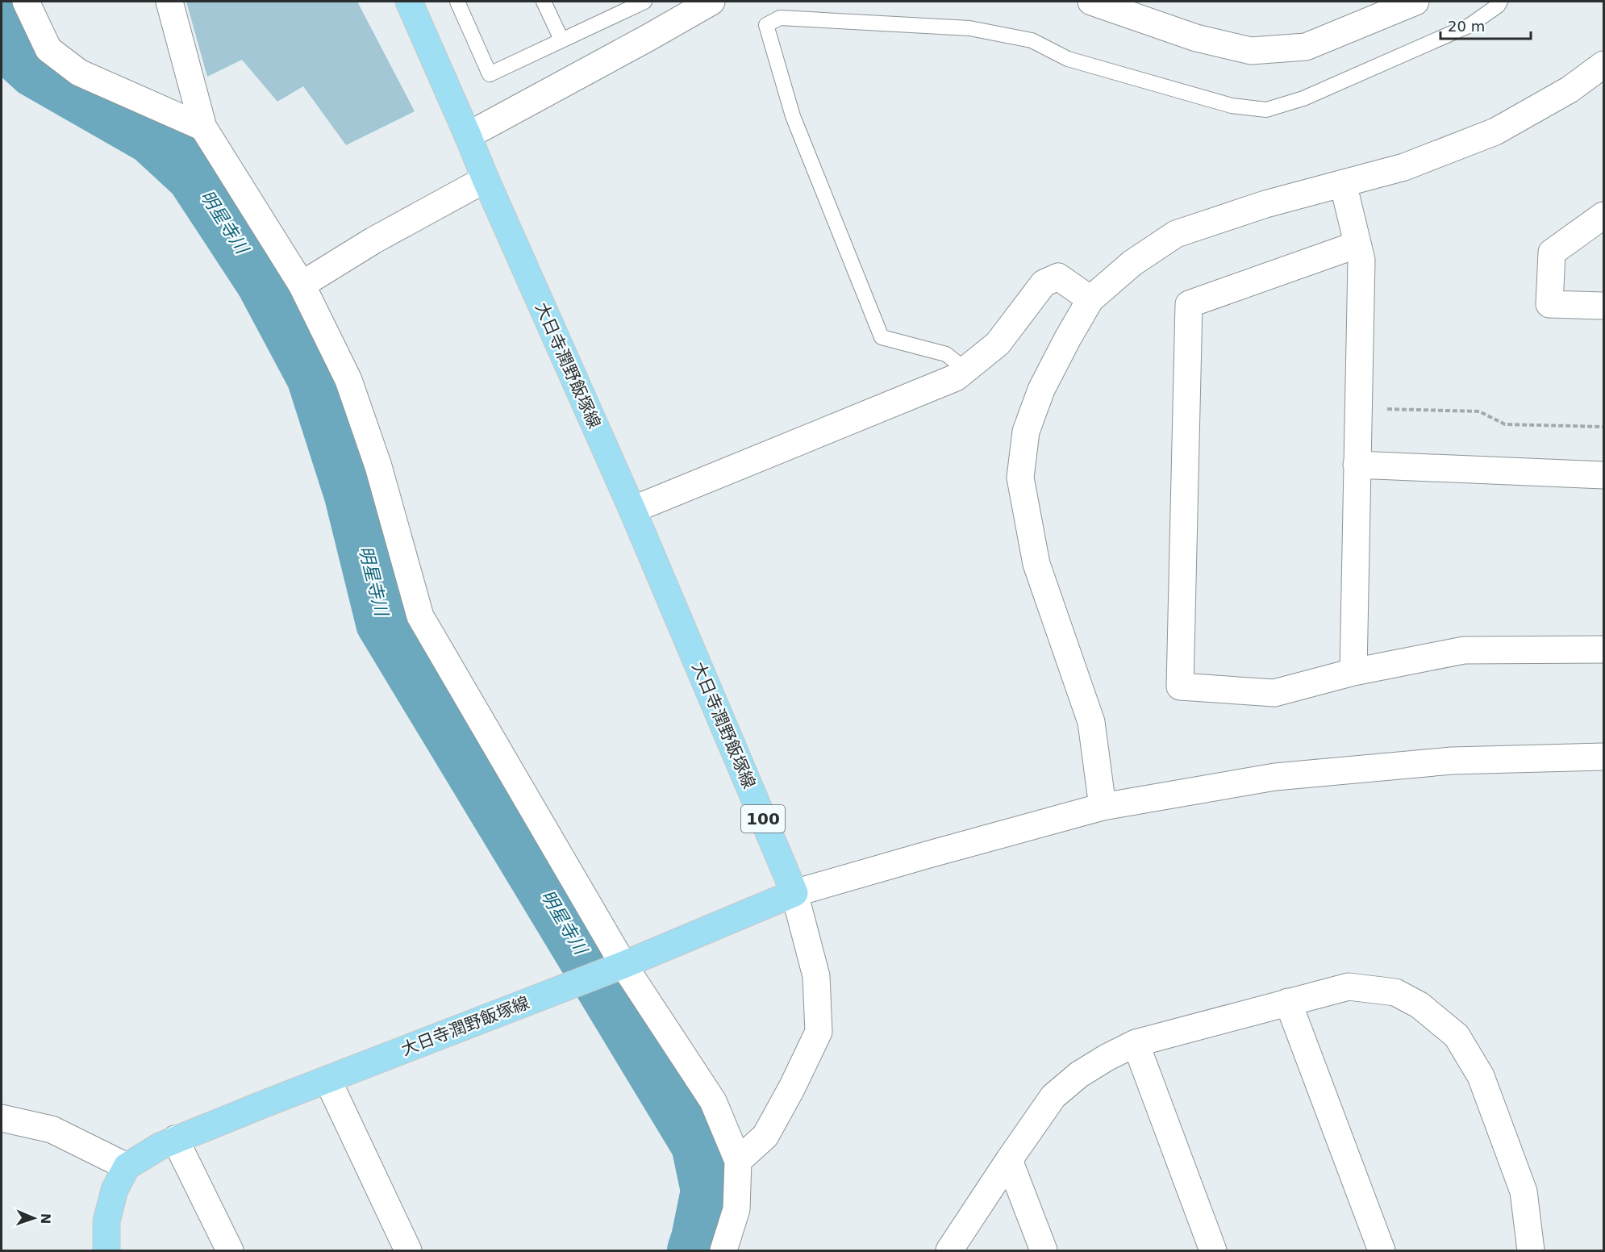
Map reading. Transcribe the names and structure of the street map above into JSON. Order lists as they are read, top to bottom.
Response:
{
  "streets": {
    "main road": ["大日寺潤野飯塚線", "100"]
  },
  "water": ["明星寺川"],
  "scale_bar": "20 m",
  "north": "right"
}
